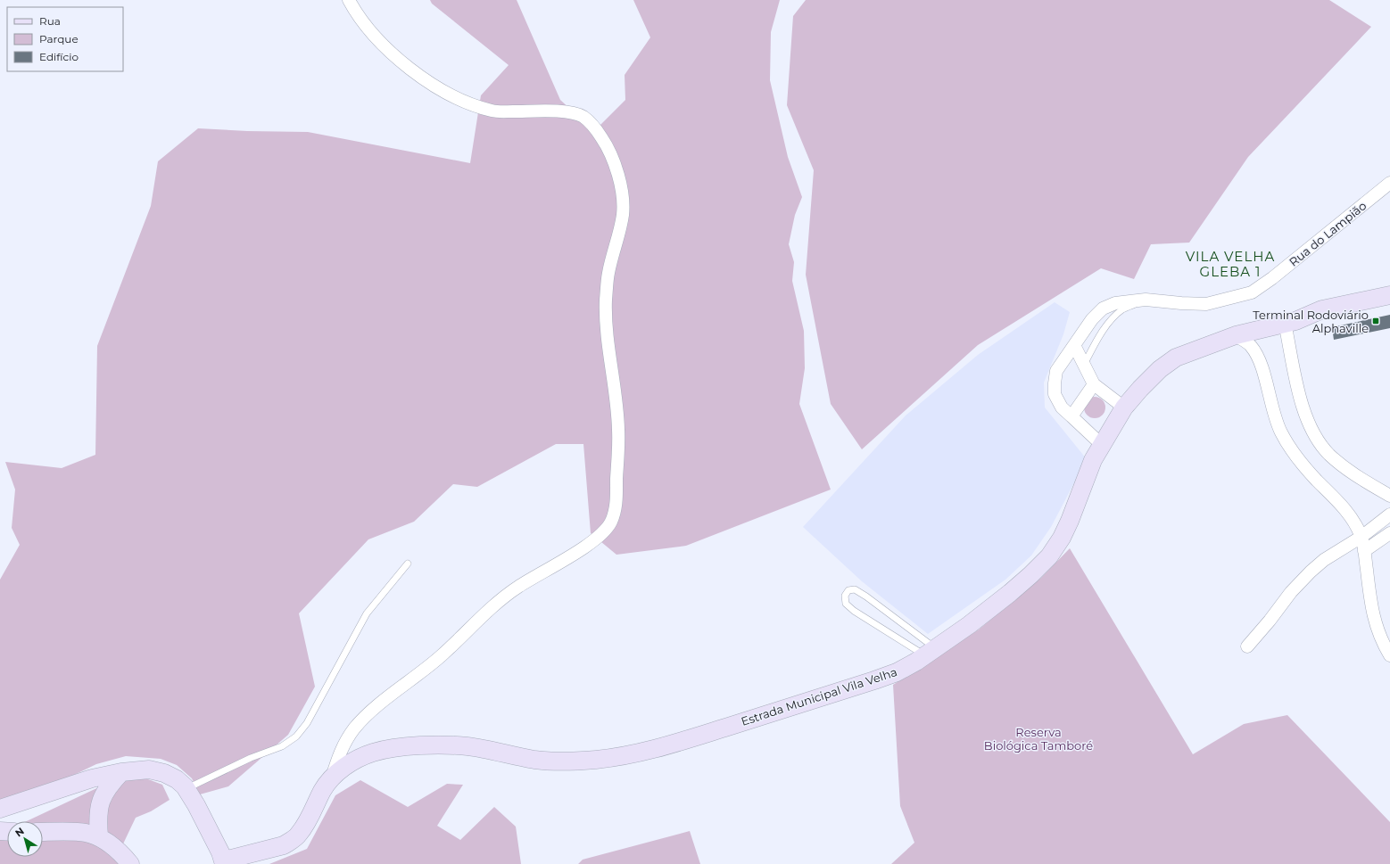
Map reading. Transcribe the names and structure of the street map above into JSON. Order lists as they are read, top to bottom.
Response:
{
  "streets": {
    "main road": ["Estrada Municipal Vila Velha"],
    "street": ["Rua do Lampião"]
  },
  "crossings": [
    ["Rua do Lampião", "Estrada Municipal Vila Velha"]
  ],
  "districts": ["VILA VELHA GLEBA 1"],
  "parks": ["Reserva Biológica Tamboré"],
  "places": {
    "transit": ["Terminal Rodoviário Alphaville"]
  },
  "legend": ["Rua", "Parque", "Edifício"],
  "north": "top left"
}
